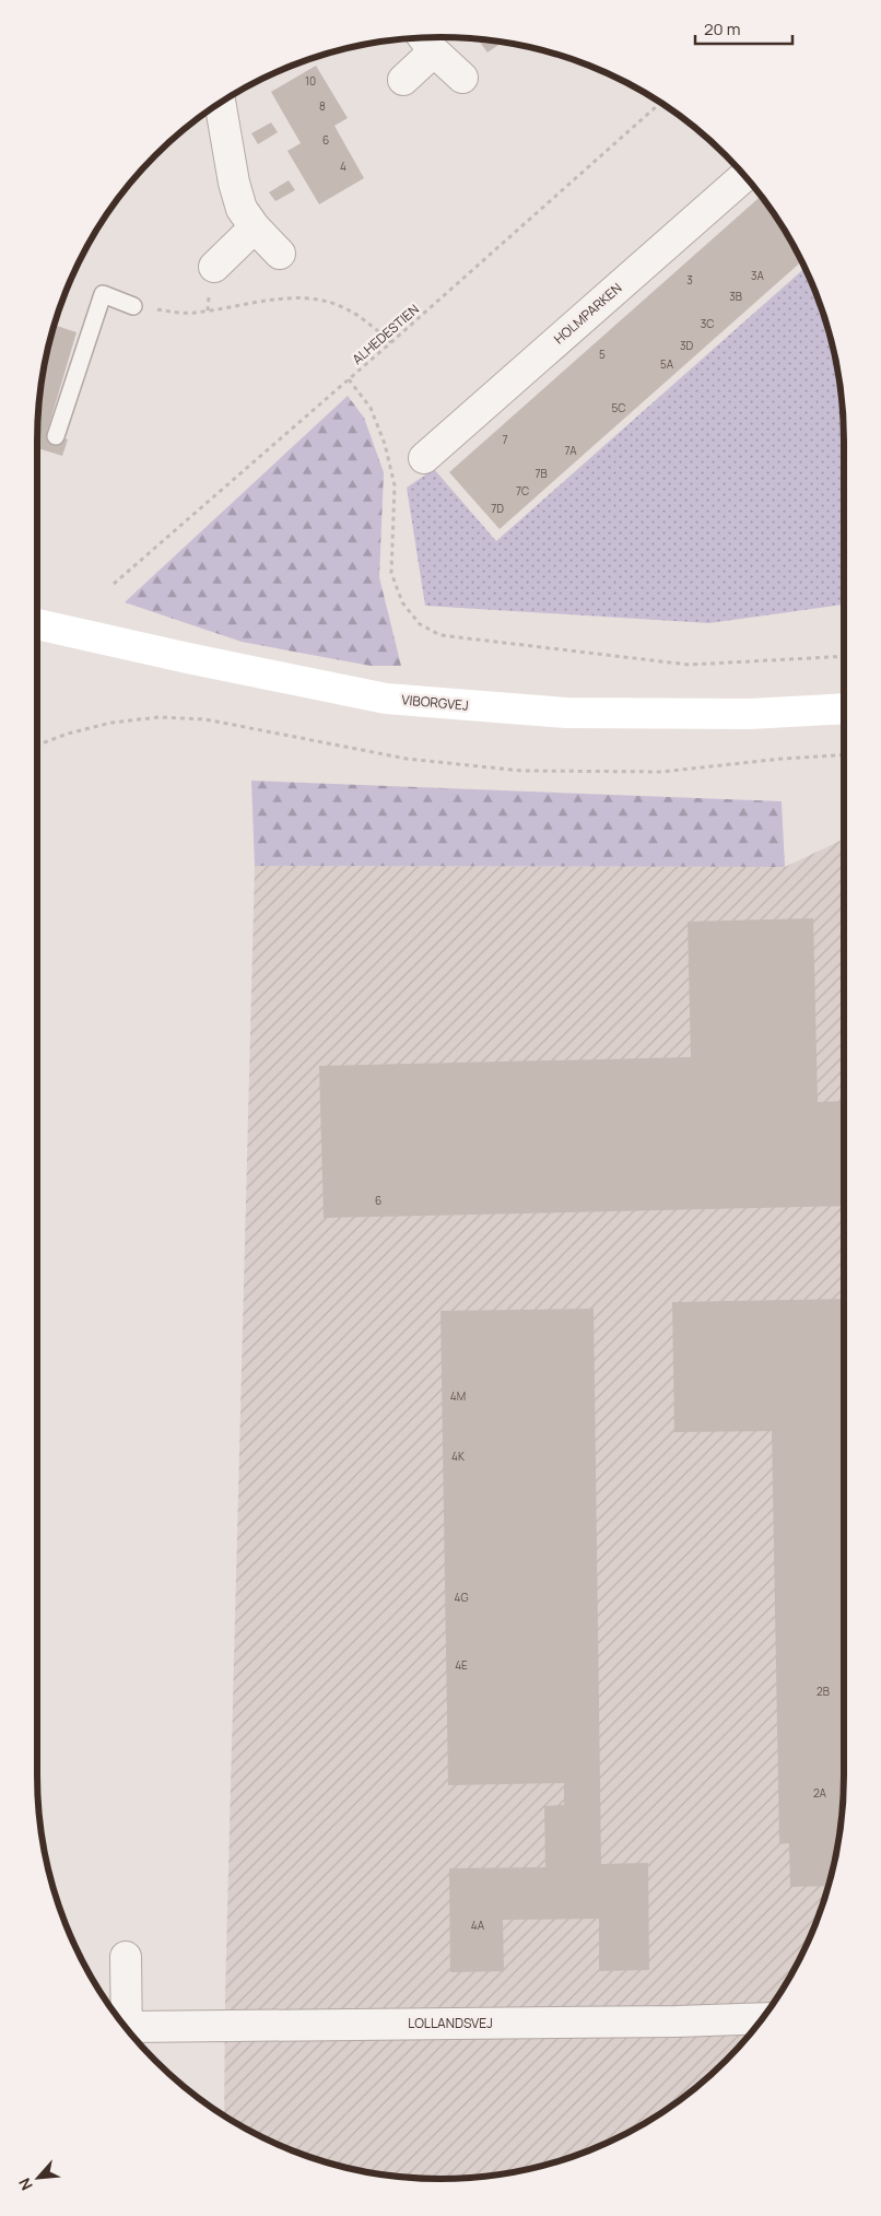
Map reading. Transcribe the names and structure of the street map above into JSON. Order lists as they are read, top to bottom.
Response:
{
  "streets": {
    "street": ["HOLMPARKEN", "VIBORGVEJ", "LOLLANDSVEJ"],
    "path": ["ALHEDESTIEN"]
  },
  "house_numbers": [
    "10",
    "8",
    "6",
    "4",
    "3A",
    "3",
    "3B",
    "3C",
    "3D",
    "5",
    "5A",
    "5C",
    "7",
    "7A",
    "7B",
    "7C",
    "7D",
    "6",
    "4M",
    "4K",
    "4G",
    "4E",
    "2B",
    "2A",
    "4A"
  ],
  "scale_bar": "20 m",
  "north": "bottom left"
}
